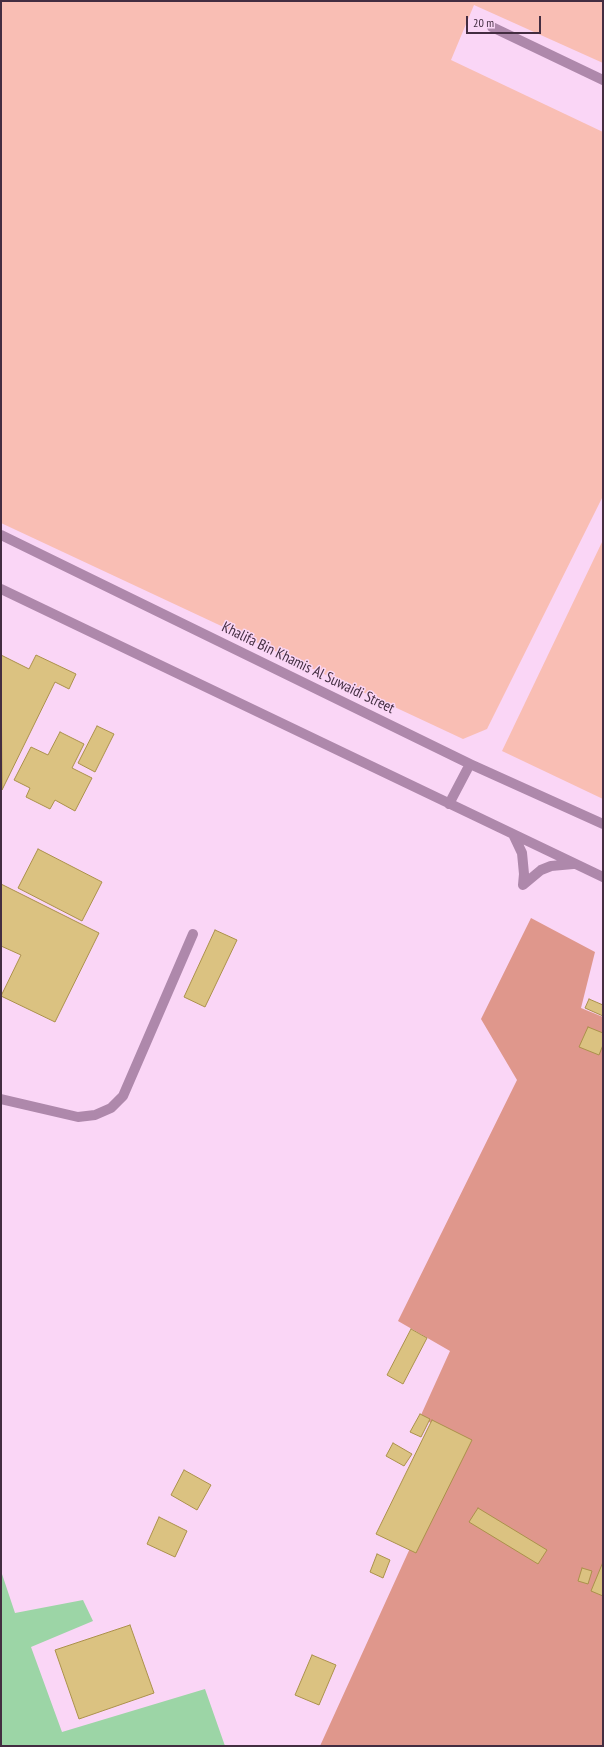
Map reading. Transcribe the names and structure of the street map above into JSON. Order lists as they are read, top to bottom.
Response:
{
  "streets": {
    "lane": ["Khalifa Bin Khamis Al Suwaidi Street"]
  },
  "scale_bar": "20 m"
}
